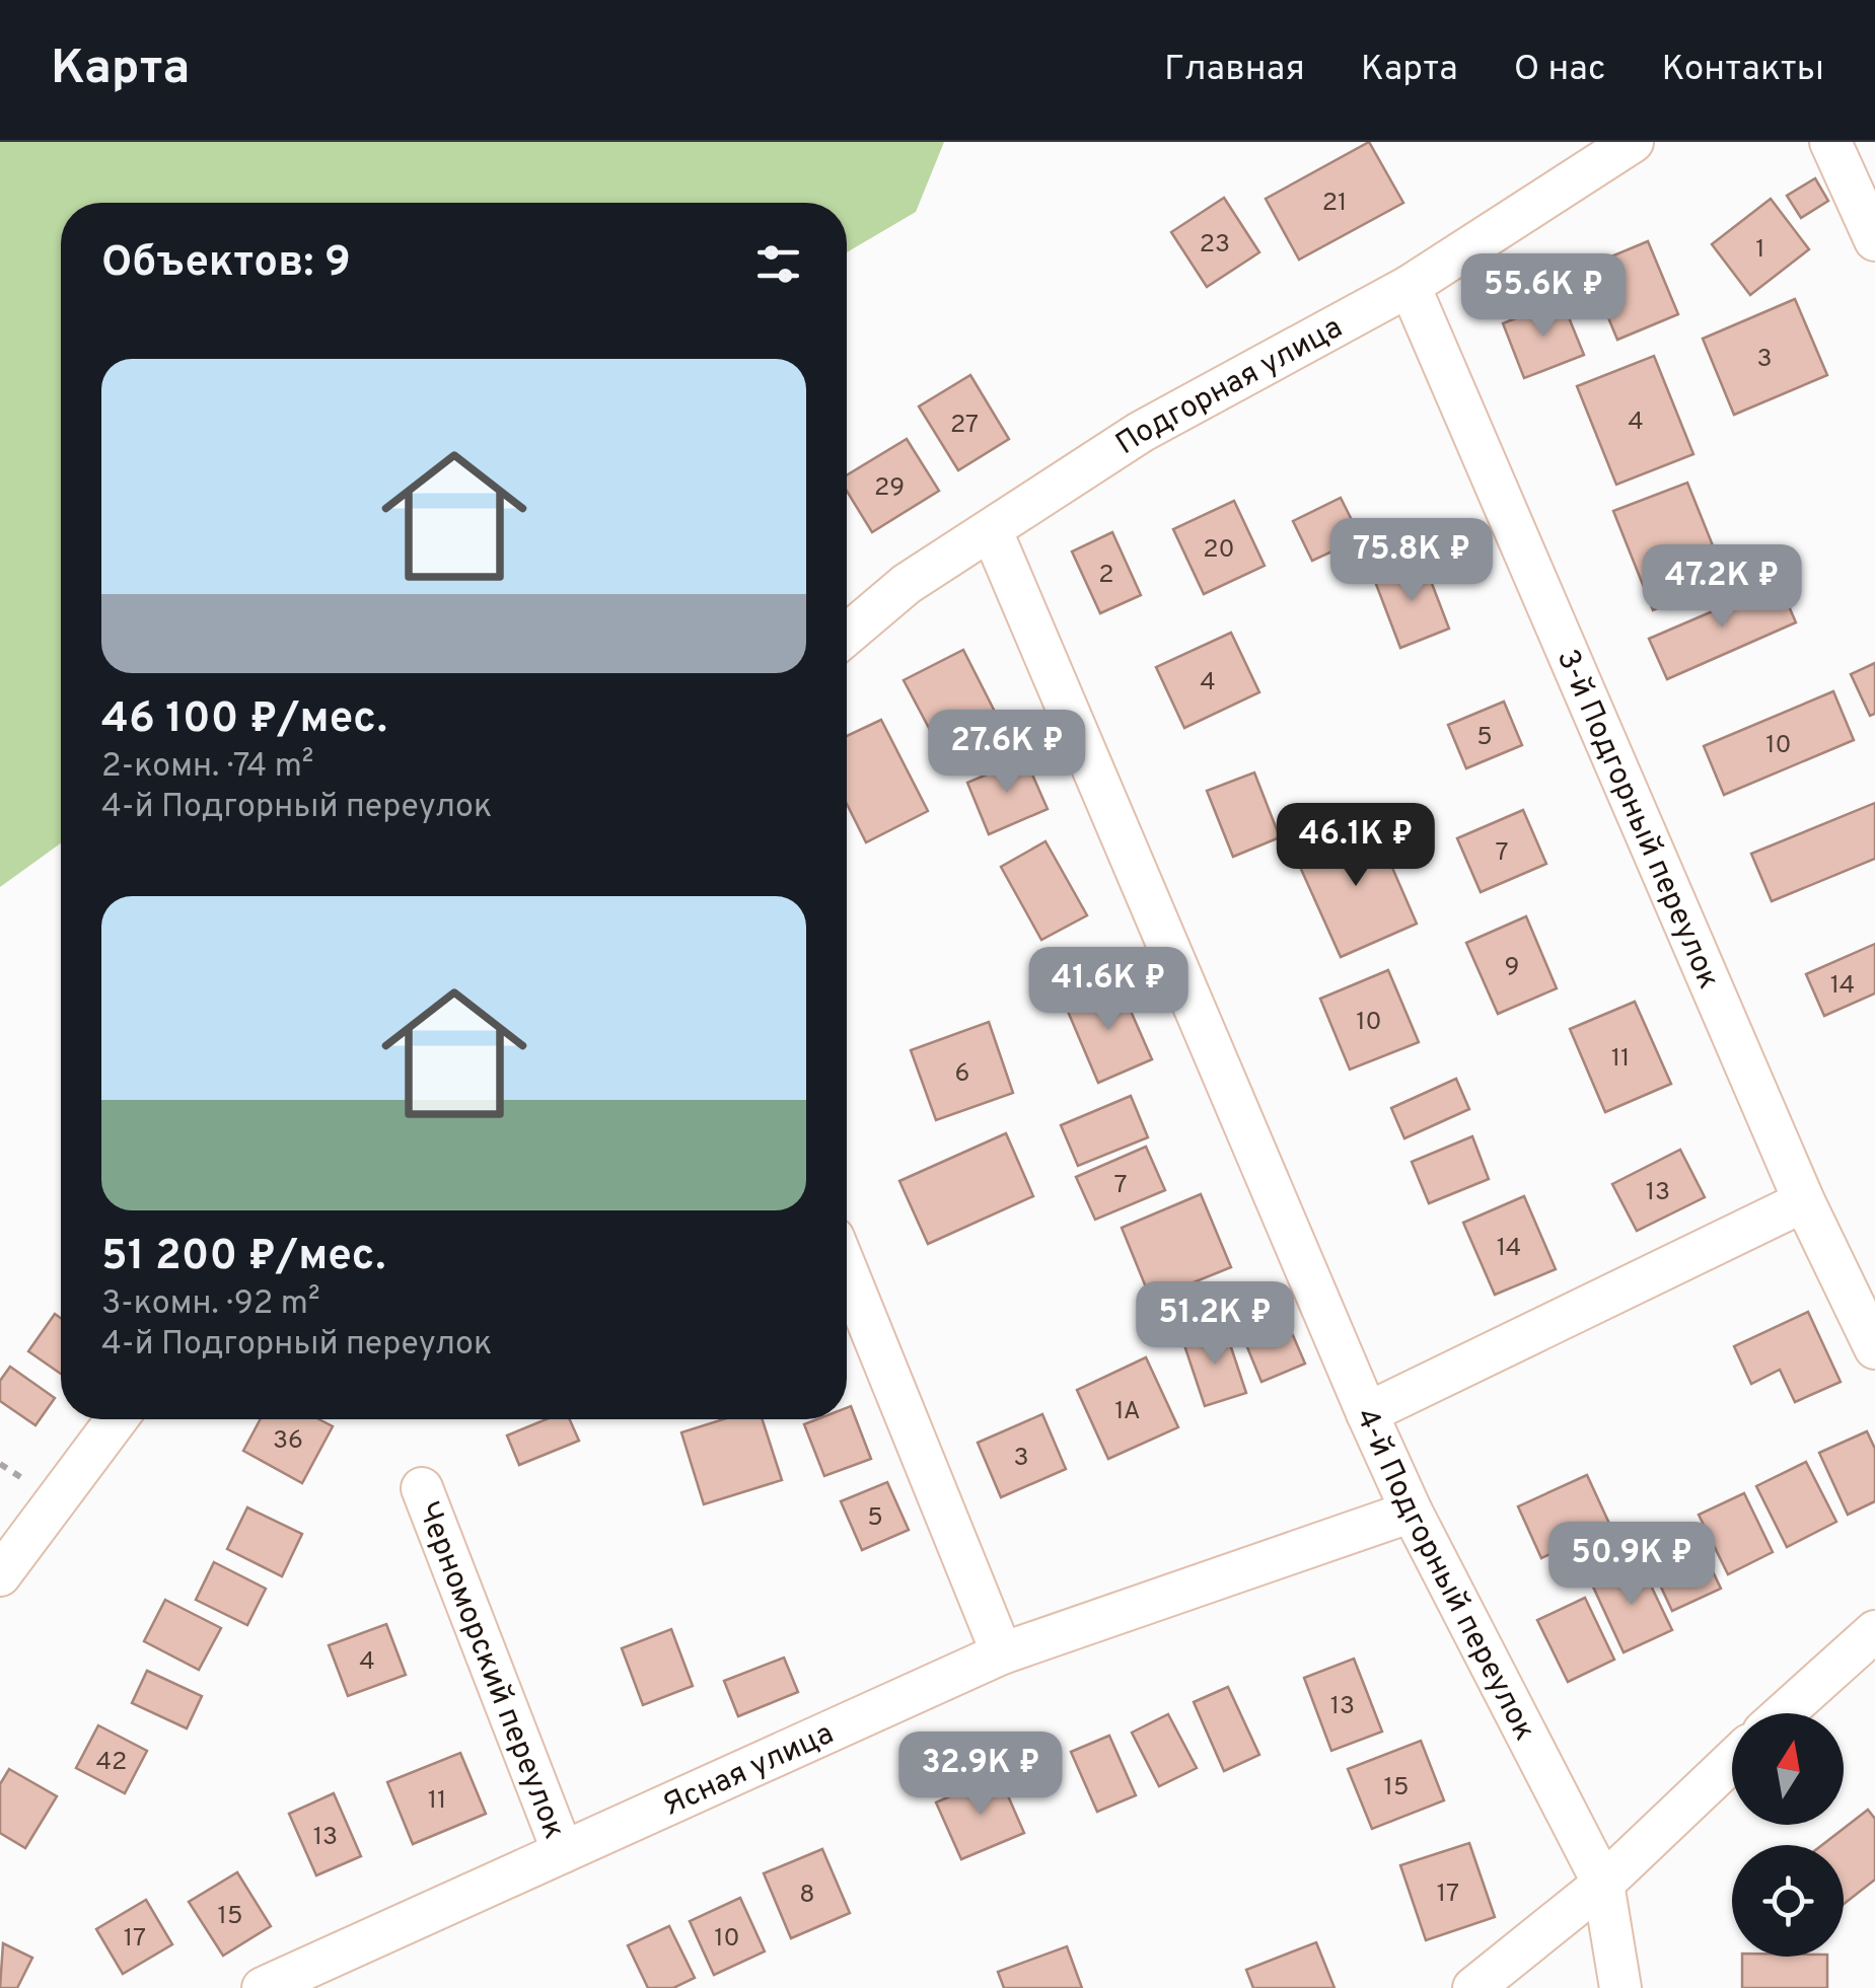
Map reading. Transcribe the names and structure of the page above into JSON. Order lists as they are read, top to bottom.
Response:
{
  "streets": {
    "street": [
      "Подгорная улица",
      "3-й Подгорный переулок",
      "4-й Подгорный переулок",
      "Черноморский переулок",
      "Ясная улица"
    ]
  },
  "crossings": [
    ["Подгорная улица", "3-й Подгорный переулок"],
    ["Подгорная улица", "4-й Подгорный переулок"],
    ["4-й Подгорный переулок", "Ясная улица"],
    ["Черноморский переулок", "Ясная улица"]
  ],
  "house_numbers": [
    "21",
    "23",
    "1",
    "3",
    "4",
    "27",
    "29",
    "20",
    "2",
    "4",
    "5",
    "10",
    "7",
    "9",
    "14",
    "10",
    "11",
    "6",
    "7",
    "13",
    "14",
    "1А",
    "36",
    "3",
    "5",
    "4",
    "13",
    "42",
    "15",
    "11",
    "13",
    "17",
    "8",
    "15",
    "17",
    "10"
  ],
  "north": "top",
  "page": {
    "header": "Карта",
    "nav": [
      "Главная",
      "Карта",
      "О нас",
      "Контакты"
    ],
    "heading": "Объектов: 9",
    "price": [
      "55.6K ₽",
      "75.8K ₽",
      "47.2K ₽",
      "27.6K ₽",
      "46.1K ₽",
      "41.6K ₽",
      "51.2K ₽",
      "50.9K ₽",
      "32.9K ₽"
    ],
    "list": [
      {
        "name": "46 100 ₽/мес.",
        "note": "2-комн. · 74 m² · 4-й Подгорный переулок"
      },
      {
        "name": "51 200 ₽/мес.",
        "note": "3-комн. · 92 m² · 4-й Подгорный переулок"
      }
    ]
  }
}
